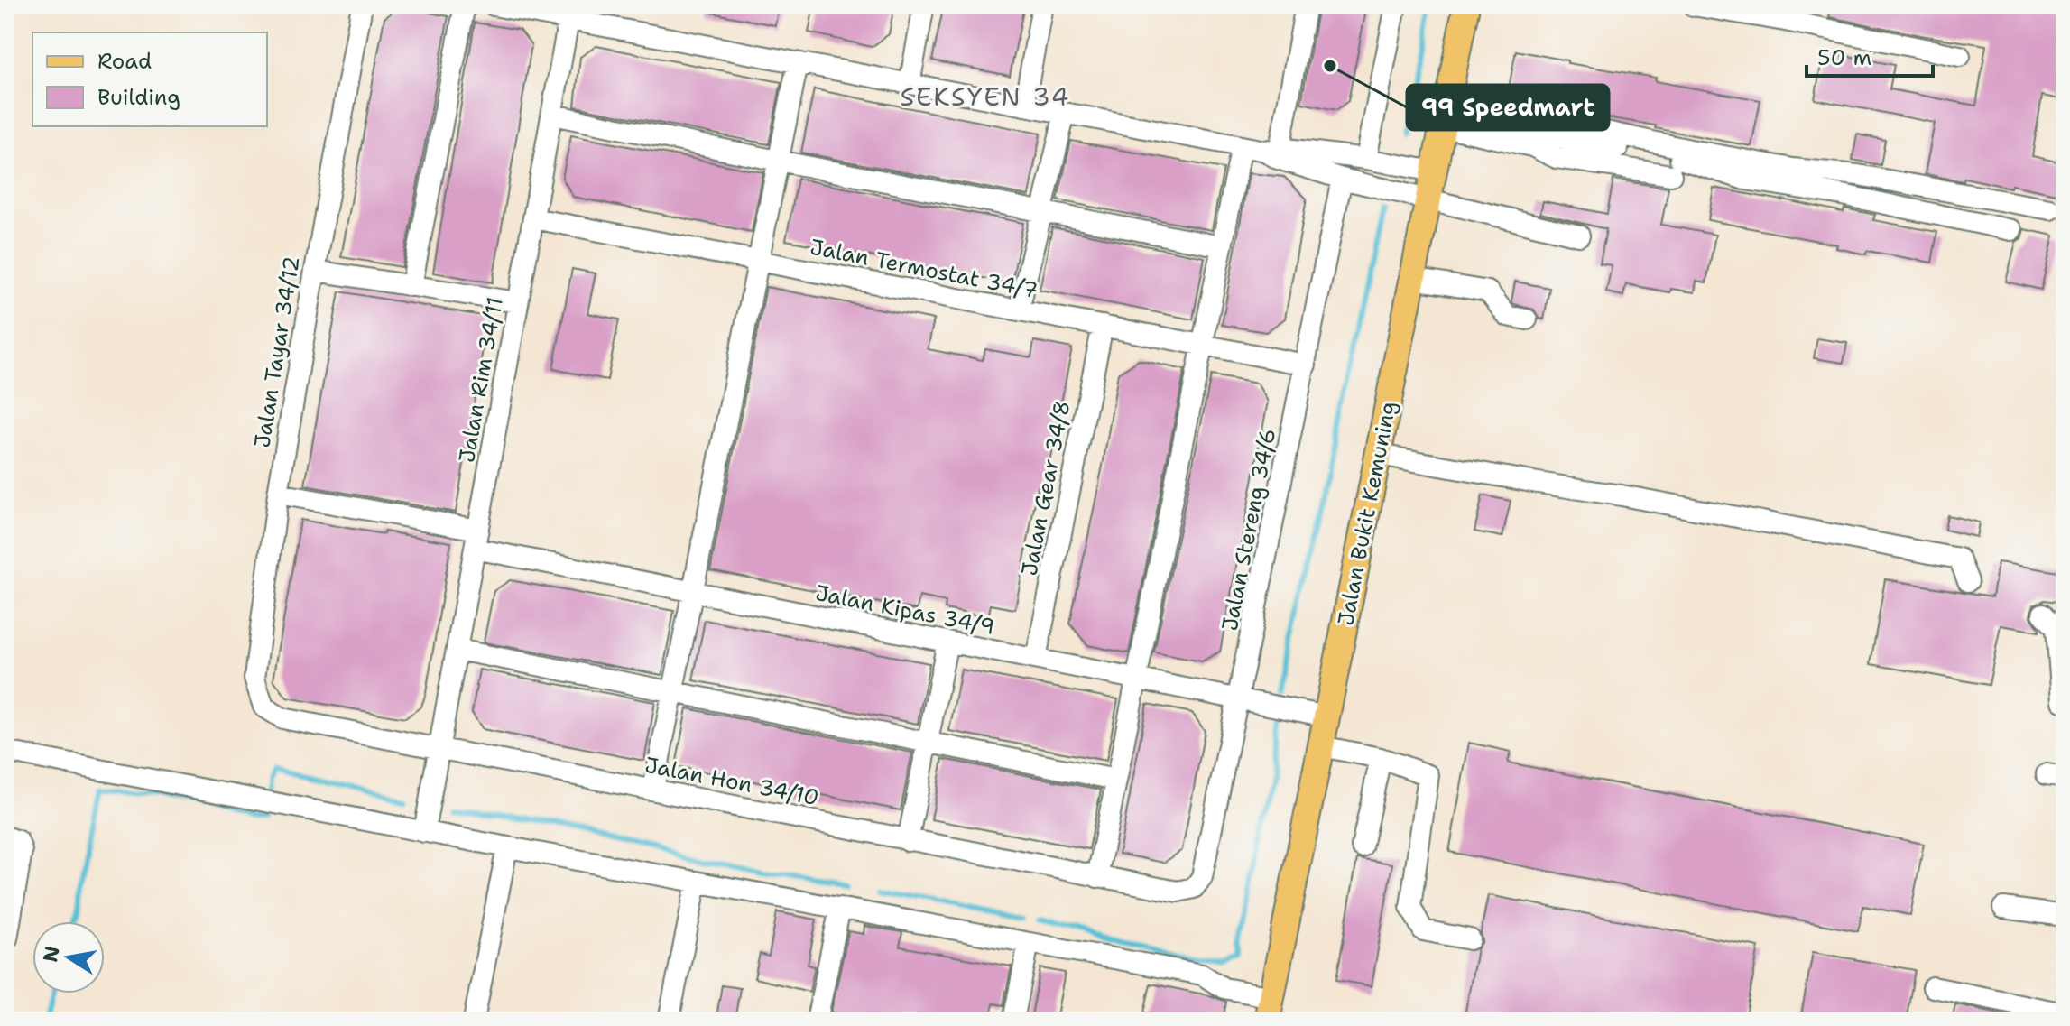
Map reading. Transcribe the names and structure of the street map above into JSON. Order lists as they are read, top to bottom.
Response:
{
  "streets": {
    "main road": ["Jalan Bukit Kemuning"],
    "street": [
      "Jalan Termostat 34/7",
      "Jalan Tayar 34/12",
      "Jalan Rim 34/11",
      "Jalan Gear 34/8",
      "Jalan Stereng 34/6",
      "Jalan Kipas 34/9",
      "Jalan Hon 34/10"
    ]
  },
  "crossings": [
    ["Jalan Termostat 34/7", "Jalan Rim 34/11"],
    ["Jalan Termostat 34/7", "Jalan Gear 34/8"],
    ["Jalan Termostat 34/7", "Jalan Stereng 34/6"],
    ["Jalan Tayar 34/12", "Jalan Kipas 34/9"],
    ["Jalan Tayar 34/12", "Jalan Hon 34/10"],
    ["Jalan Rim 34/11", "Jalan Kipas 34/9"],
    ["Jalan Rim 34/11", "Jalan Hon 34/10"],
    ["Jalan Gear 34/8", "Jalan Kipas 34/9"],
    ["Jalan Bukit Kemuning", "Jalan Kipas 34/9"],
    ["Jalan Stereng 34/6", "Jalan Kipas 34/9"],
    ["Jalan Stereng 34/6", "Jalan Hon 34/10"]
  ],
  "districts": ["SEKSYEN 34"],
  "places": ["99 Speedmart"],
  "legend": ["Road", "Building"],
  "scale_bar": "50 m",
  "north": "left"
}
